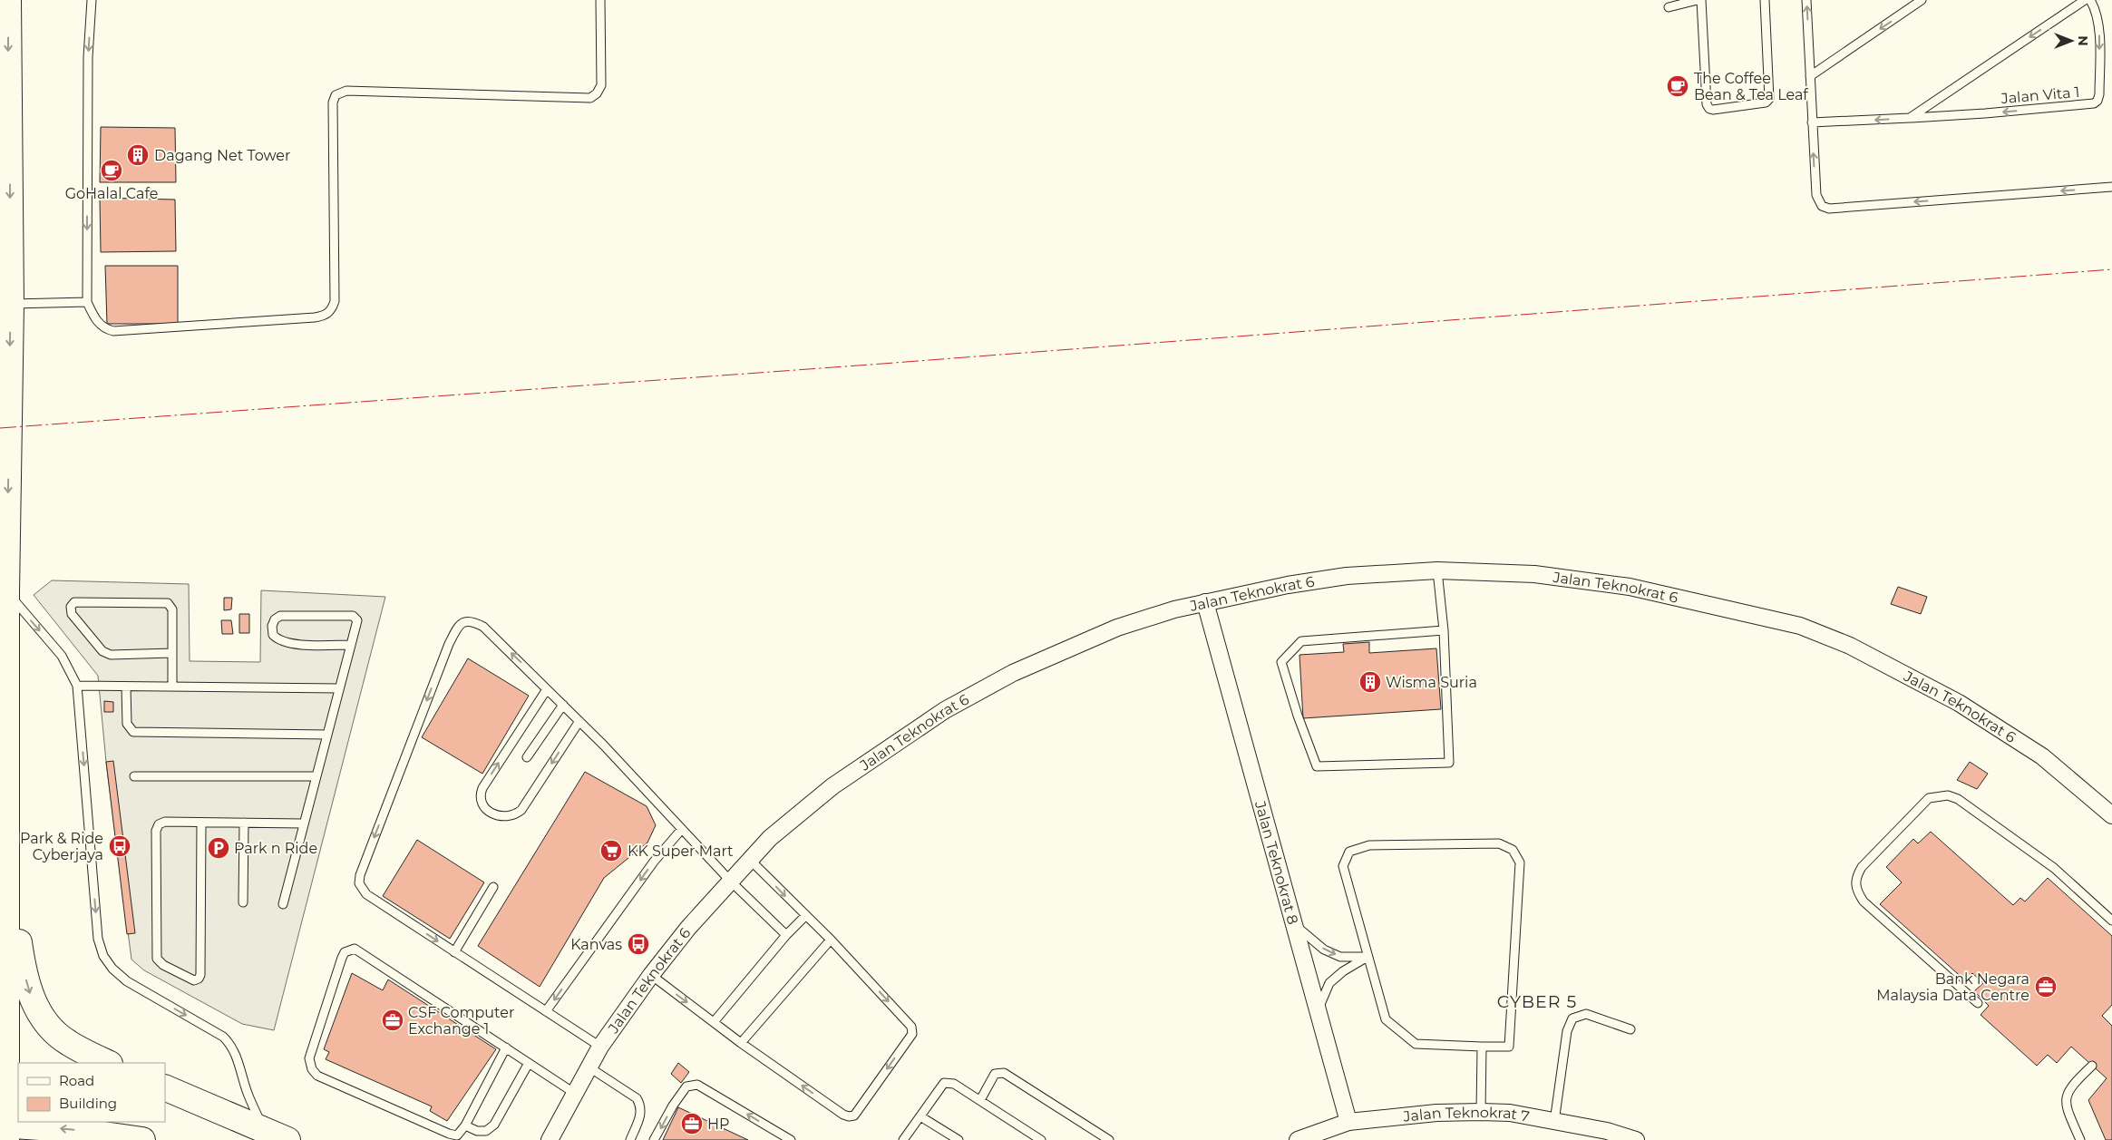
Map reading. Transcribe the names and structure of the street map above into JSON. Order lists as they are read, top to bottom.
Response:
{
  "streets": {
    "street": ["Jalan Teknokrat 6", "Jalan Teknokrat 8", "Jalan Teknokrat 7"],
    "lane": ["Jalan Vita 1"]
  },
  "crossings": [
    ["Jalan Teknokrat 6", "Jalan Teknokrat 8"],
    ["Jalan Teknokrat 8", "Jalan Teknokrat 7"]
  ],
  "districts": ["CYBER 5"],
  "places": {
    "cafe": ["The Coffee Bean & Tea Leaf", "GoHalal Cafe"],
    "building": ["Dagang Net Tower", "Wisma Suria"],
    "bus stop": ["Park & Ride Cyberjaya", "Kanvas"],
    "parking": ["Park n Ride"],
    "supermarket": ["KK Super Mart"],
    "office": ["Bank Negara Malaysia Data Centre", "CSF Computer Exchange 1", "HP"]
  },
  "legend": ["Road", "Building"],
  "north": "right"
}
